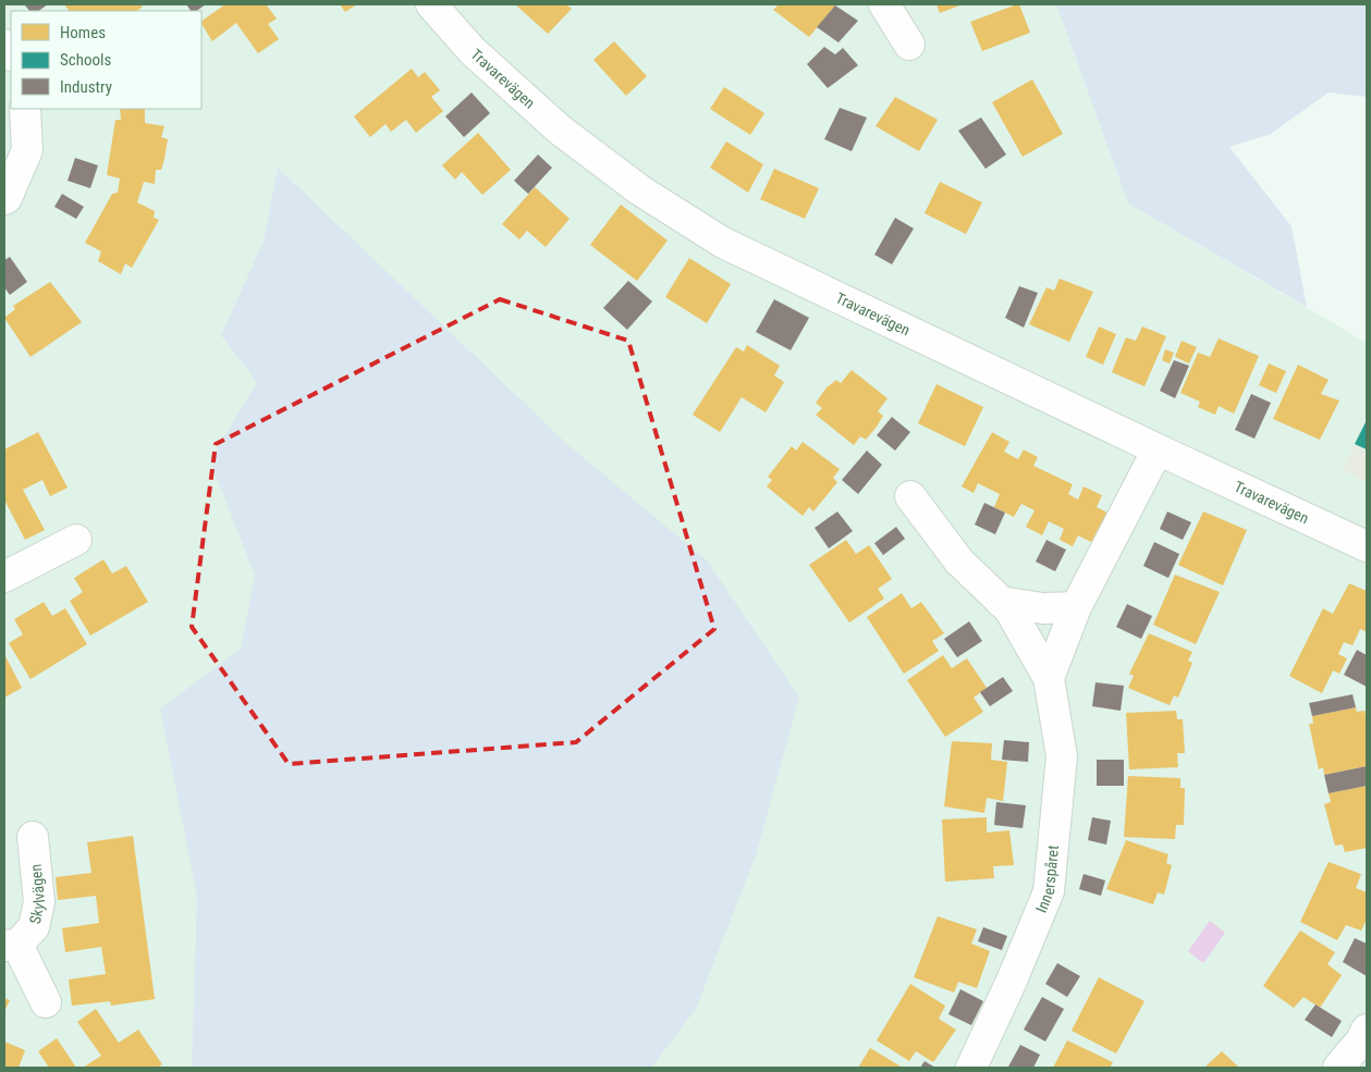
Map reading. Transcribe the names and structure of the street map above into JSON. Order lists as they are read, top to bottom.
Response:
{
  "streets": {
    "street": ["Travarevägen", "Innerspåret", "Skylvägen"]
  },
  "legend": ["Homes", "Schools", "Industry"]
}
